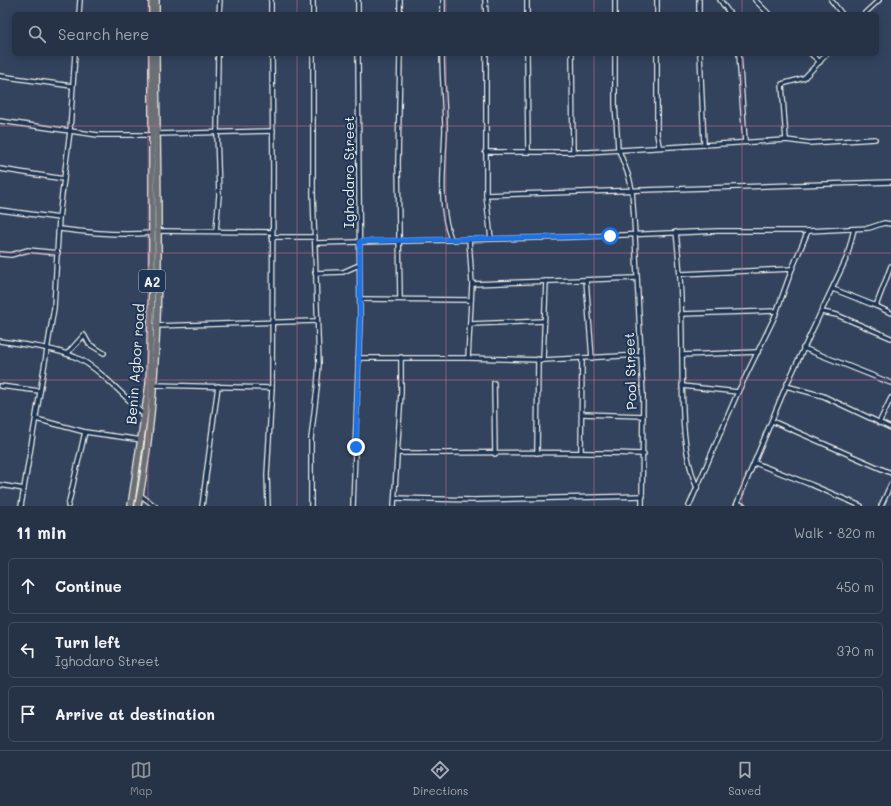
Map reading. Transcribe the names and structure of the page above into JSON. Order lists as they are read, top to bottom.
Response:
{
  "streets": {
    "highway": ["A2", "Benin Agbor road"],
    "street": ["Ighodaro Street", "Pool Street"]
  },
  "page": {
    "search": "Search here",
    "heading": ["11 min", "Walk · 820 m"],
    "list": [
      ["Continue", "450 m"],
      ["Turn left", "Ighodaro Street", "370 m"],
      "Arrive at destination"
    ],
    "nav": ["Map", "Directions", "Saved"]
  }
}
